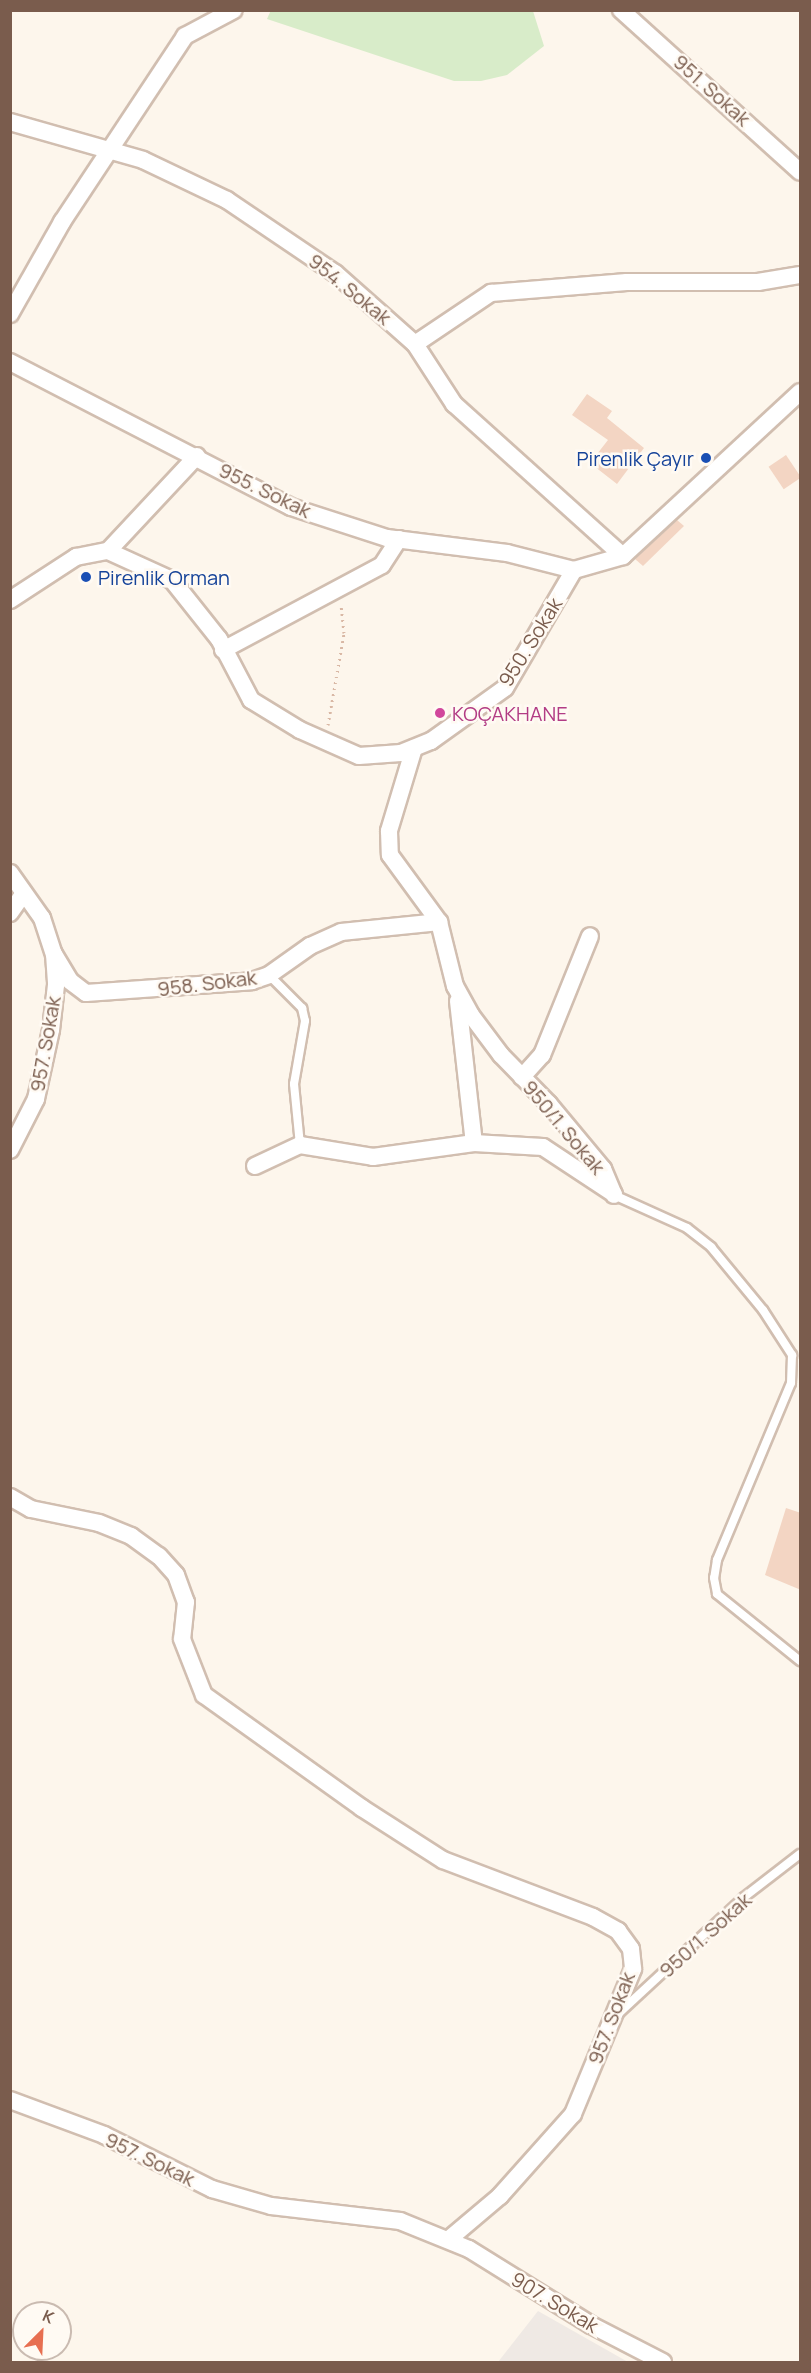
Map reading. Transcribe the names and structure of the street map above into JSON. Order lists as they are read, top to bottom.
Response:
{
  "streets": {
    "street": [
      "951. Sokak",
      "954. Sokak",
      "955. Sokak",
      "950. Sokak",
      "958. Sokak",
      "957. Sokak",
      "950/1. Sokak",
      "907. Sokak"
    ]
  },
  "crossings": [
    ["955. Sokak", "950. Sokak"],
    ["950. Sokak", "950/1. Sokak"],
    ["958. Sokak", "957. Sokak"],
    ["958. Sokak", "950/1. Sokak"],
    ["957. Sokak", "950/1. Sokak"],
    ["957. Sokak", "907. Sokak"]
  ],
  "places": ["Pirenlik Çayır", "Pirenlik Orman", "KOÇAKHANE"],
  "north": "top right"
}
